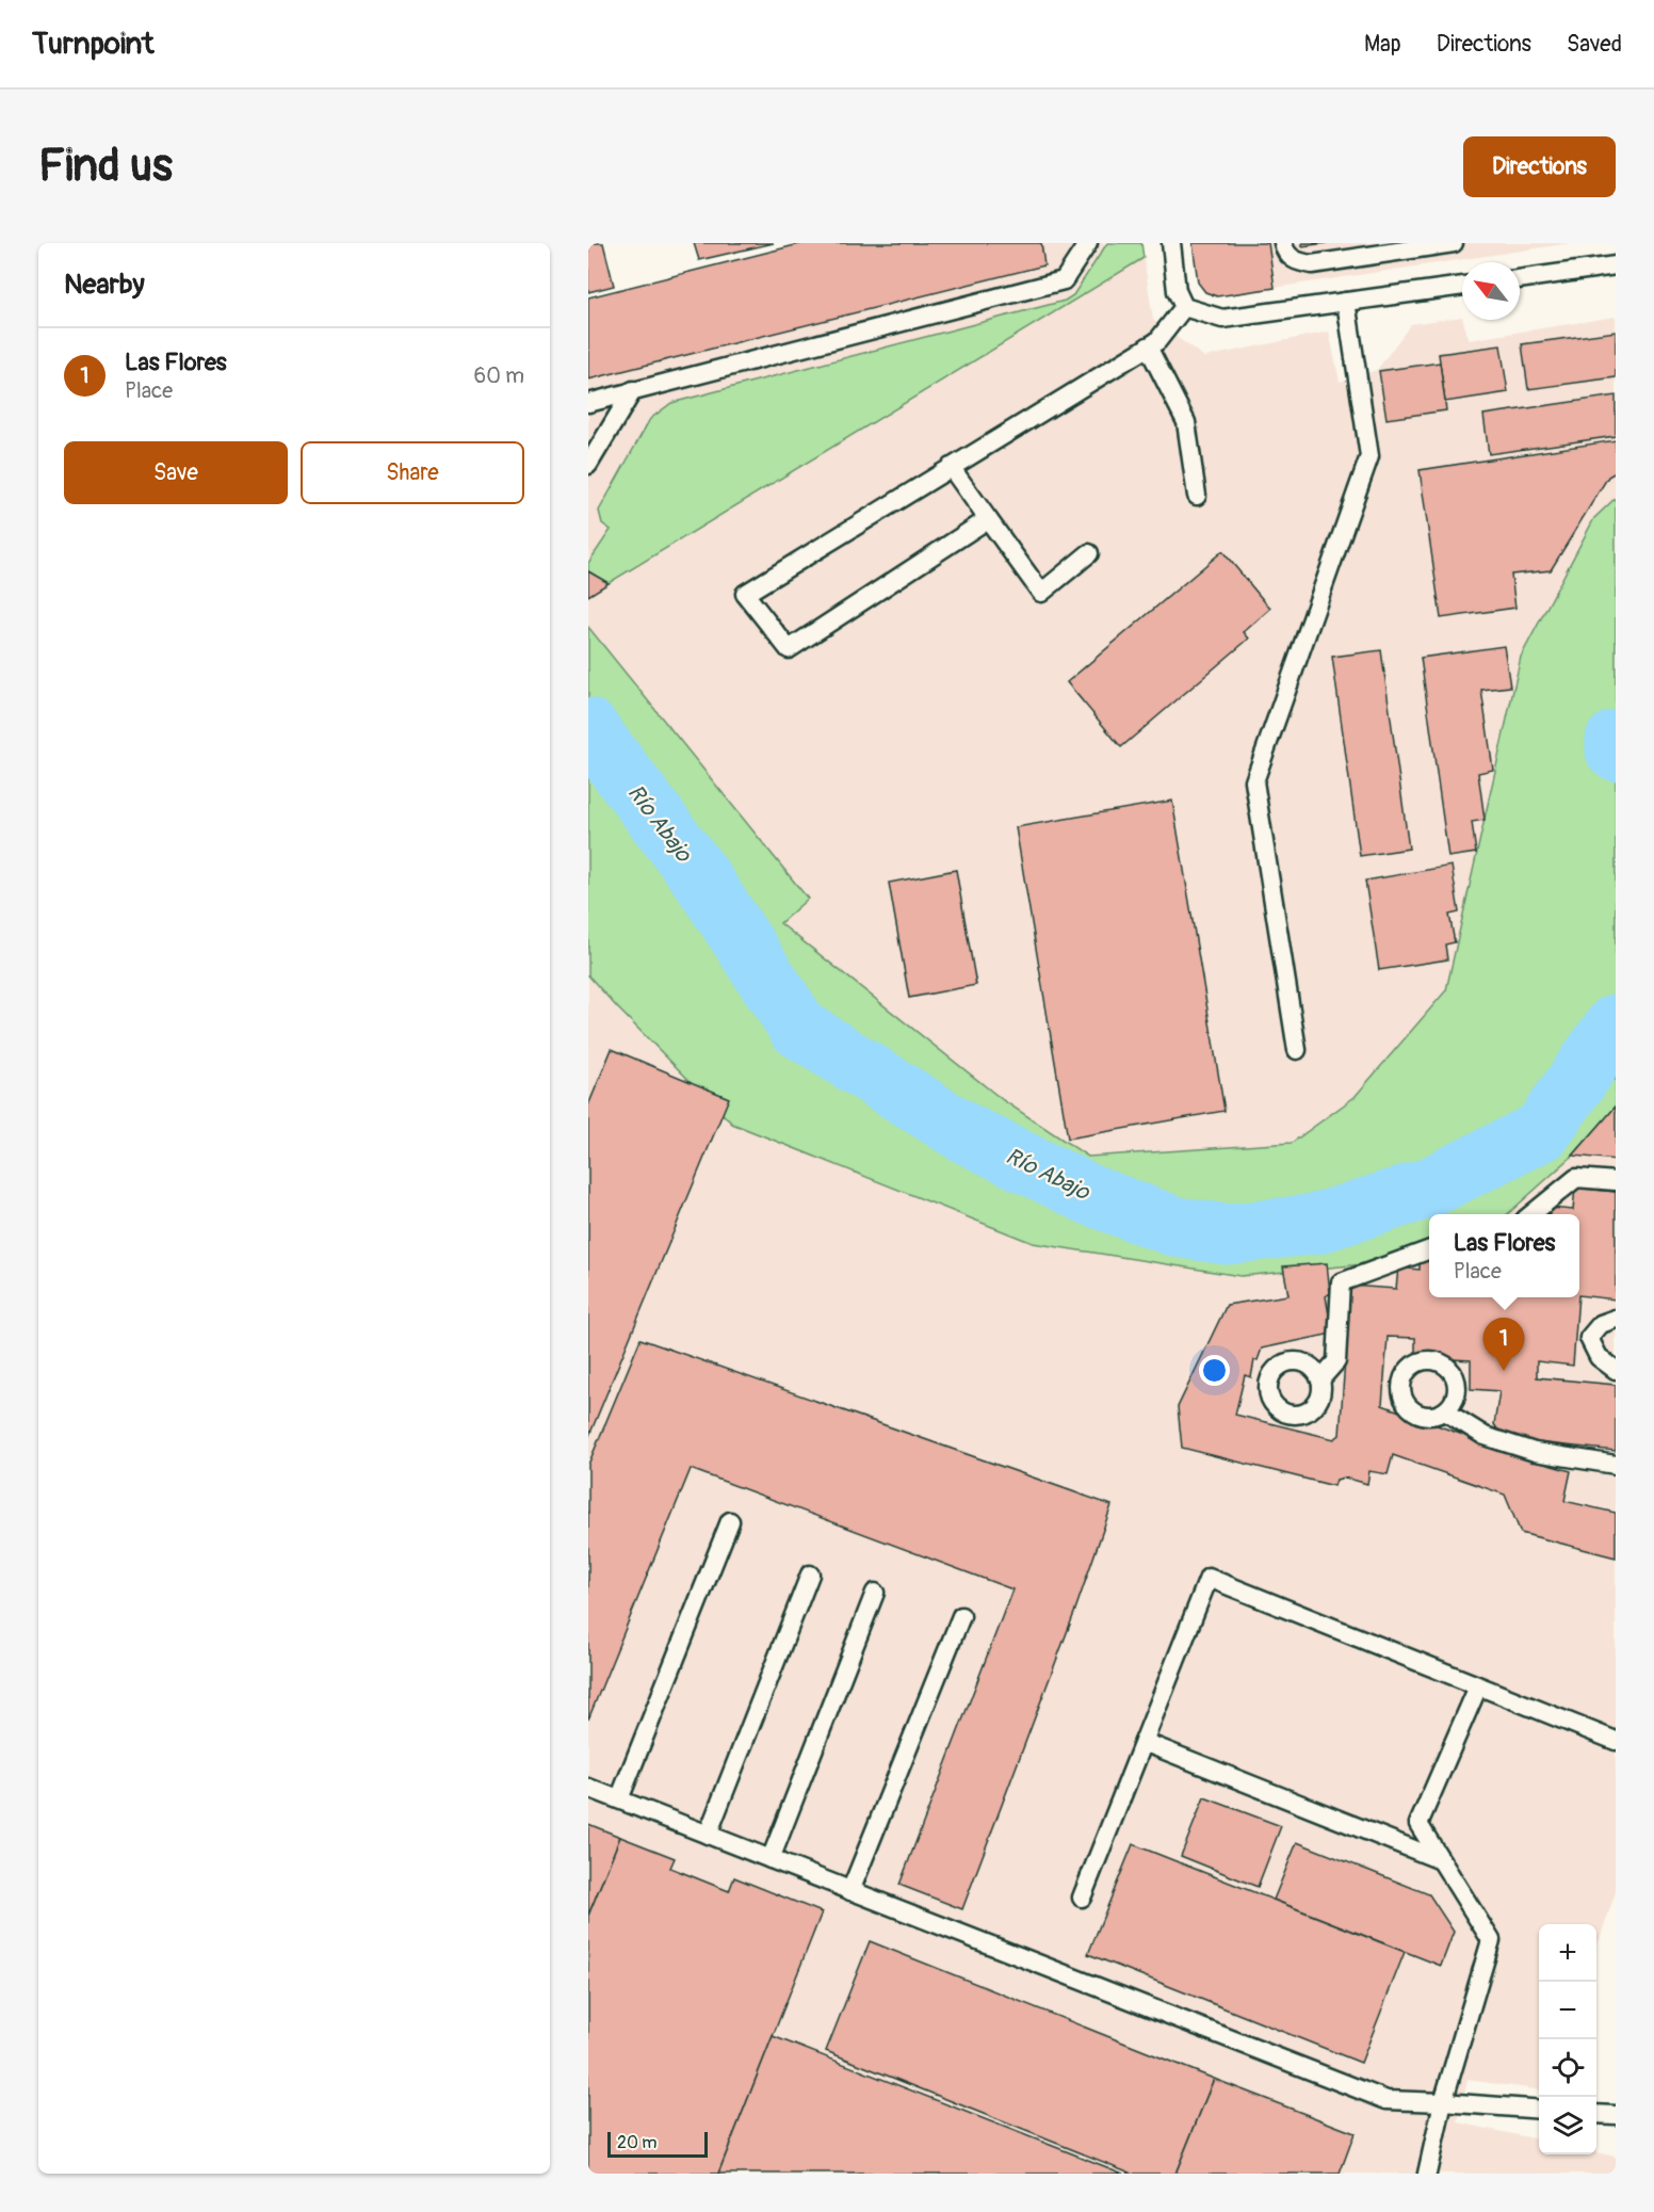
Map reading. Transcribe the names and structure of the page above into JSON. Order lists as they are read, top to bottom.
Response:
{
  "water": ["Río Abajo"],
  "scale_bar": "20 m",
  "north": "top left",
  "page": {
    "header": "Turnpoint",
    "nav": ["Map", "Directions", "Saved"],
    "buttons": [
      "Directions",
      ["Save", "Share"]
    ],
    "title": "Find us",
    "heading": "Nearby",
    "list": [
      {
        "mark": "1",
        "name": "Las Flores",
        "note": "Place",
        "value": "60 m"
      }
    ],
    "popup": ["Las Flores", "Place"],
    "pins": "1",
    "map_buttons": ["+", "−"],
    "scale": "20 m"
  }
}
